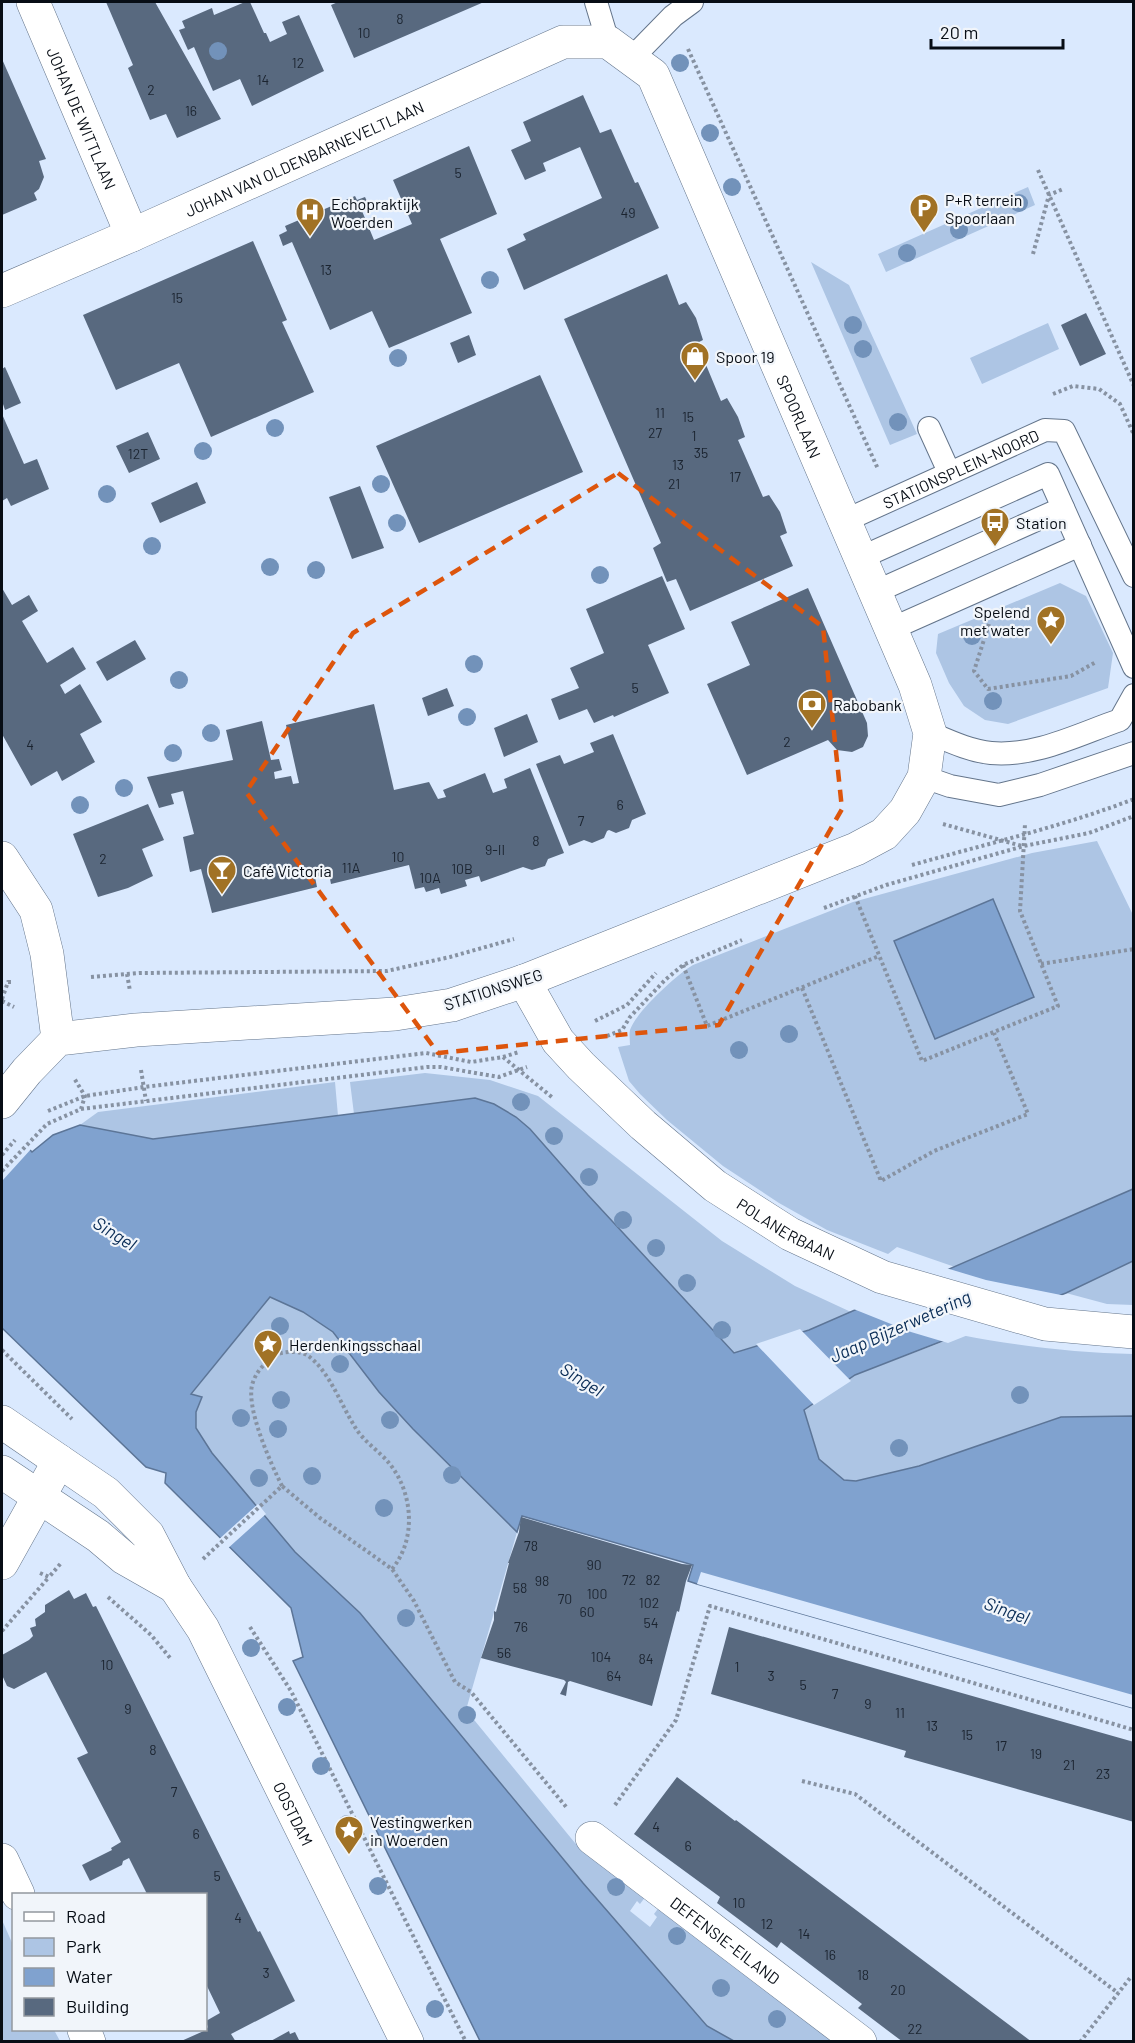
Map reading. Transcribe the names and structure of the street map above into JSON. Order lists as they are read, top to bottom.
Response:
{
  "streets": {
    "main road": [
      "JOHAN DE WITTLAAN",
      "JOHAN VAN OLDENBARNEVELTLAAN",
      "SPOORLAAN",
      "STATIONSWEG",
      "POLANERBAAN",
      "OOSTDAM",
      "DEFENSIE-EILAND"
    ],
    "lane": ["STATIONSPLEIN-NOORD"]
  },
  "crossings": [
    ["JOHAN DE WITTLAAN", "JOHAN VAN OLDENBARNEVELTLAAN"],
    ["JOHAN VAN OLDENBARNEVELTLAAN", "SPOORLAAN"],
    ["SPOORLAAN", "STATIONSPLEIN-NOORD"],
    ["SPOORLAAN", "STATIONSWEG"],
    ["STATIONSWEG", "POLANERBAAN"]
  ],
  "water": ["Singel", "Jaap Bijzerwetering"],
  "places": {
    "parking": ["P+R terrein Spoorlaan"],
    "hospital": ["Echopraktijk Woerden"],
    "shop": ["Spoor 19"],
    "bus stop": ["Station"],
    "place": ["Spelend met water", "Herdenkingsschaal", "Vestingwerken in Woerden"],
    "bank": ["Rabobank"],
    "bar": ["Café Victoria"]
  },
  "house_numbers": [
    "8",
    "10",
    "12",
    "14",
    "2",
    "16",
    "5",
    "49",
    "13",
    "15",
    "11",
    "15",
    "27",
    "1",
    "35",
    "12T",
    "13",
    "17",
    "21",
    "5",
    "2",
    "4",
    "6",
    "7",
    "8",
    "9-II",
    "10",
    "2",
    "11A",
    "10B",
    "10A",
    "78",
    "90",
    "72",
    "82",
    "98",
    "58",
    "100",
    "70",
    "102",
    "60",
    "54",
    "76",
    "56",
    "104",
    "84",
    "10",
    "1",
    "64",
    "3",
    "5",
    "7",
    "9",
    "9",
    "11",
    "13",
    "15",
    "17",
    "8",
    "19",
    "21",
    "23",
    "7",
    "4",
    "6",
    "6",
    "5",
    "10",
    "4",
    "12",
    "14",
    "16",
    "3",
    "18",
    "20",
    "22"
  ],
  "legend": [
    "Road",
    "Park",
    "Water",
    "Building"
  ],
  "scale_bar": "20 m"
}
